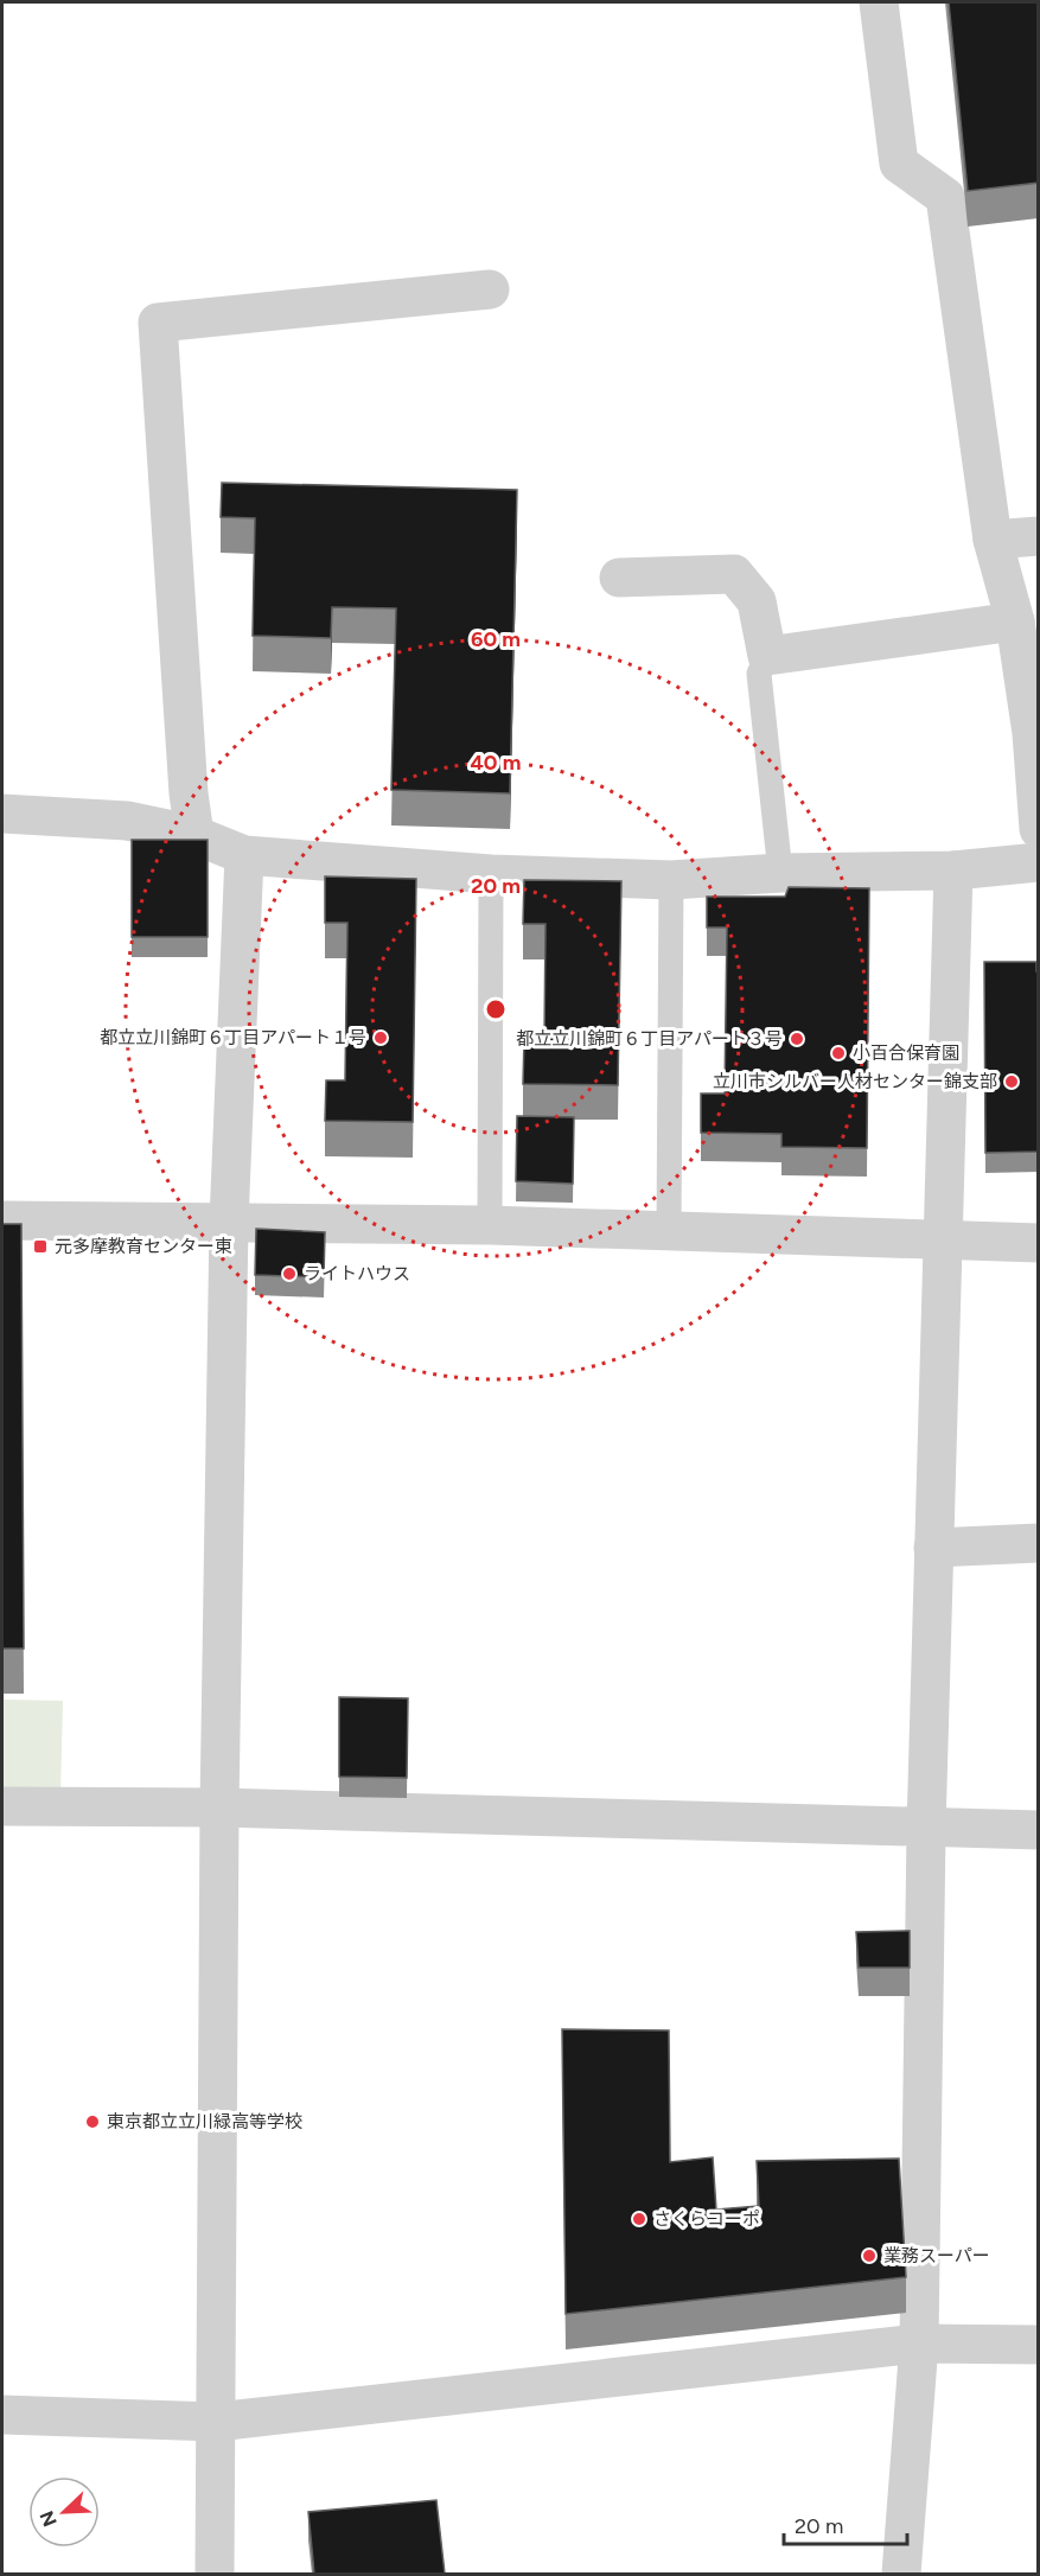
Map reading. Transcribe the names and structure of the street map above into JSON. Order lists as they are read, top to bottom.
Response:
{
  "places": {
    "other": [
      "都立立川錦町６丁目アパート１号",
      "都立立川錦町６丁目アパート３号",
      "小百合保育園",
      "立川市シルバー人材センター錦支部",
      "ライトハウス",
      "東京都立立川緑高等学校",
      "さくらコーポ",
      "業務スーパー"
    ],
    "transit": ["元多摩教育センター東"]
  },
  "scale_bar": "20 m",
  "north": "bottom left",
  "rings": ["60 m", "40 m", "20 m"]
}
